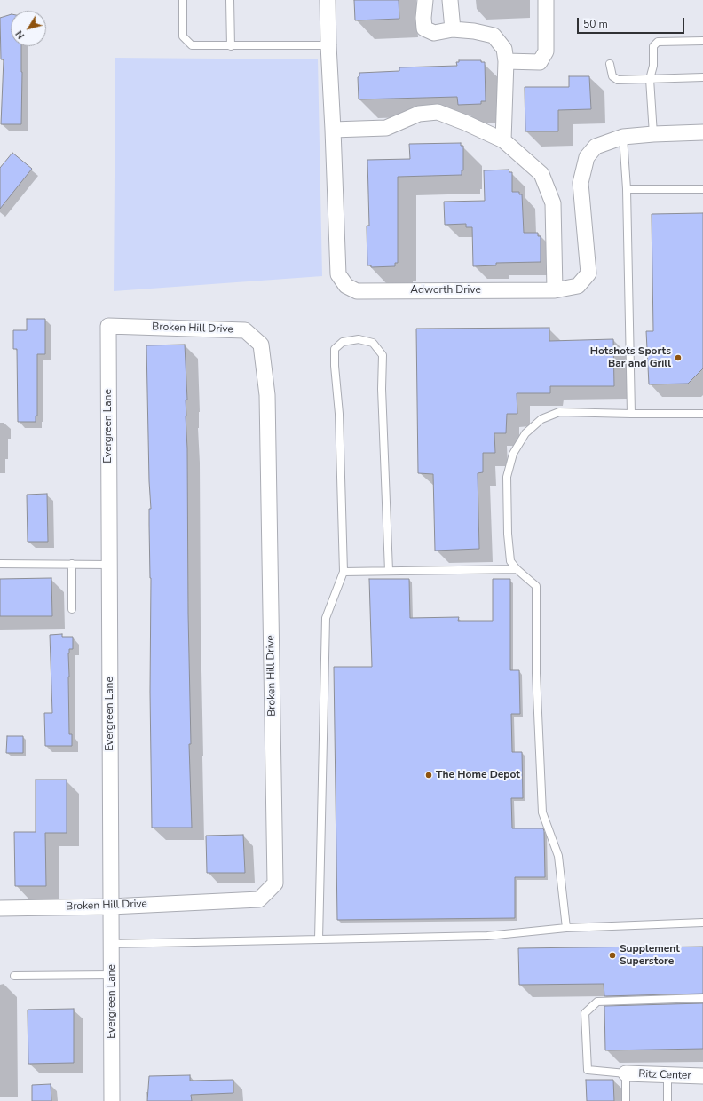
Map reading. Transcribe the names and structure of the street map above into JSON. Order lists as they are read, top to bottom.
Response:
{
  "streets": {
    "street": [
      "Adworth Drive",
      "Broken Hill Drive",
      "Evergreen Lane",
      "Ritz Center"
    ]
  },
  "crossings": [
    ["Broken Hill Drive", "Evergreen Lane"]
  ],
  "places": ["Hotshots Sports Bar and Grill", "The Home Depot", "Supplement Superstore"],
  "scale_bar": "50 m",
  "north": "bottom left"
}
